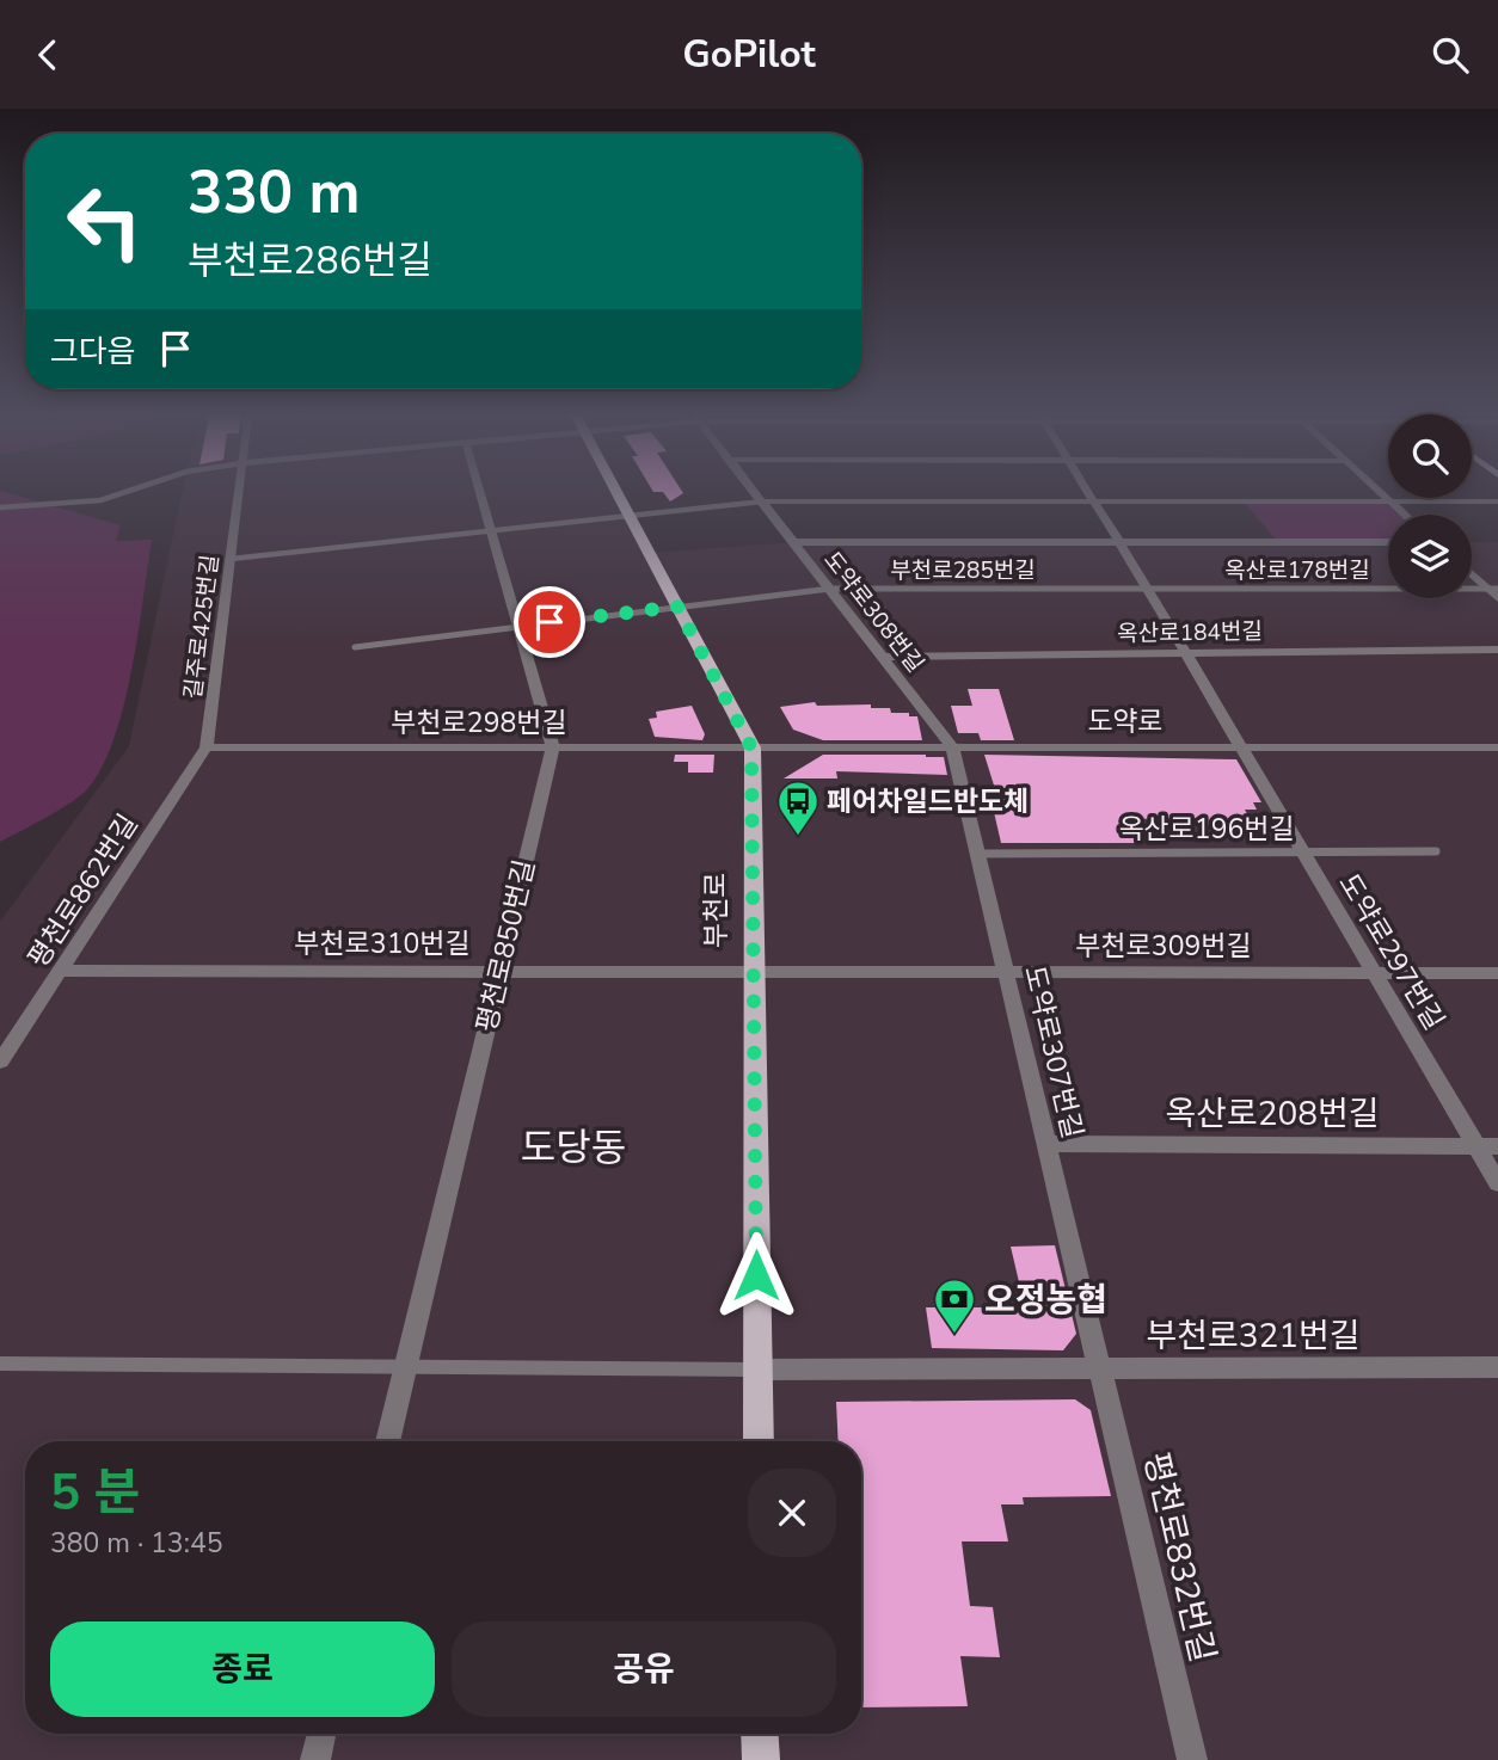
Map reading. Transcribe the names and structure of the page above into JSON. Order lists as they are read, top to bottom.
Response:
{
  "streets": {
    "main road": ["부천로"],
    "street": [
      "도약로308번길",
      "길주로425번길",
      "옥산로184번길",
      "도약로",
      "부천로298번길",
      "평천로862번길",
      "부천로310번길",
      "평천로850번길",
      "부천로309번길",
      "도약로297번길",
      "도약로307번길",
      "옥산로208번길",
      "부천로321번길",
      "평천로832번길"
    ],
    "lane": ["부천로285번길", "옥산로178번길", "옥산로196번길"]
  },
  "crossings": [
    ["부천로285번길", "옥산로178번길"],
    ["부천로285번길", "도약로308번길"],
    ["부천로285번길", "부천로"],
    ["부천로285번길", "평천로850번길"],
    ["부천로285번길", "도약로297번길"],
    ["옥산로178번길", "도약로297번길"],
    ["도약로308번길", "옥산로184번길"],
    ["도약로308번길", "도약로"],
    ["도약로308번길", "도약로307번길"],
    ["길주로425번길", "부천로298번길"],
    ["길주로425번길", "평천로862번길"],
    ["옥산로184번길", "도약로297번길"],
    ["도약로", "부천로298번길"],
    ["도약로", "부천로"],
    ["도약로", "도약로297번길"],
    ["도약로", "도약로307번길"],
    ["부천로298번길", "평천로862번길"],
    ["부천로298번길", "부천로"],
    ["부천로298번길", "평천로850번길"],
    ["옥산로196번길", "도약로297번길"],
    ["옥산로196번길", "도약로307번길"],
    ["평천로862번길", "부천로310번길"],
    ["부천로", "부천로310번길"],
    ["부천로", "부천로309번길"],
    ["부천로", "부천로321번길"],
    ["부천로310번길", "평천로850번길"],
    ["부천로310번길", "부천로309번길"],
    ["부천로309번길", "도약로297번길"],
    ["부천로309번길", "도약로307번길"],
    ["도약로297번길", "옥산로208번길"],
    ["도약로307번길", "옥산로208번길"],
    ["도약로307번길", "부천로321번길"],
    ["도약로307번길", "평천로832번길"],
    ["부천로321번길", "평천로832번길"]
  ],
  "districts": ["도당동"],
  "places": {
    "bus stop": ["페어차일드반도체"],
    "bank": ["오정농협"]
  },
  "page": {
    "header": "GoPilot",
    "turn": ["330 m", "부천로286번길"],
    "then": "그다음",
    "heading": ["5 분", "380 m · 13:45"],
    "buttons": ["종료", "공유"]
  }
}
